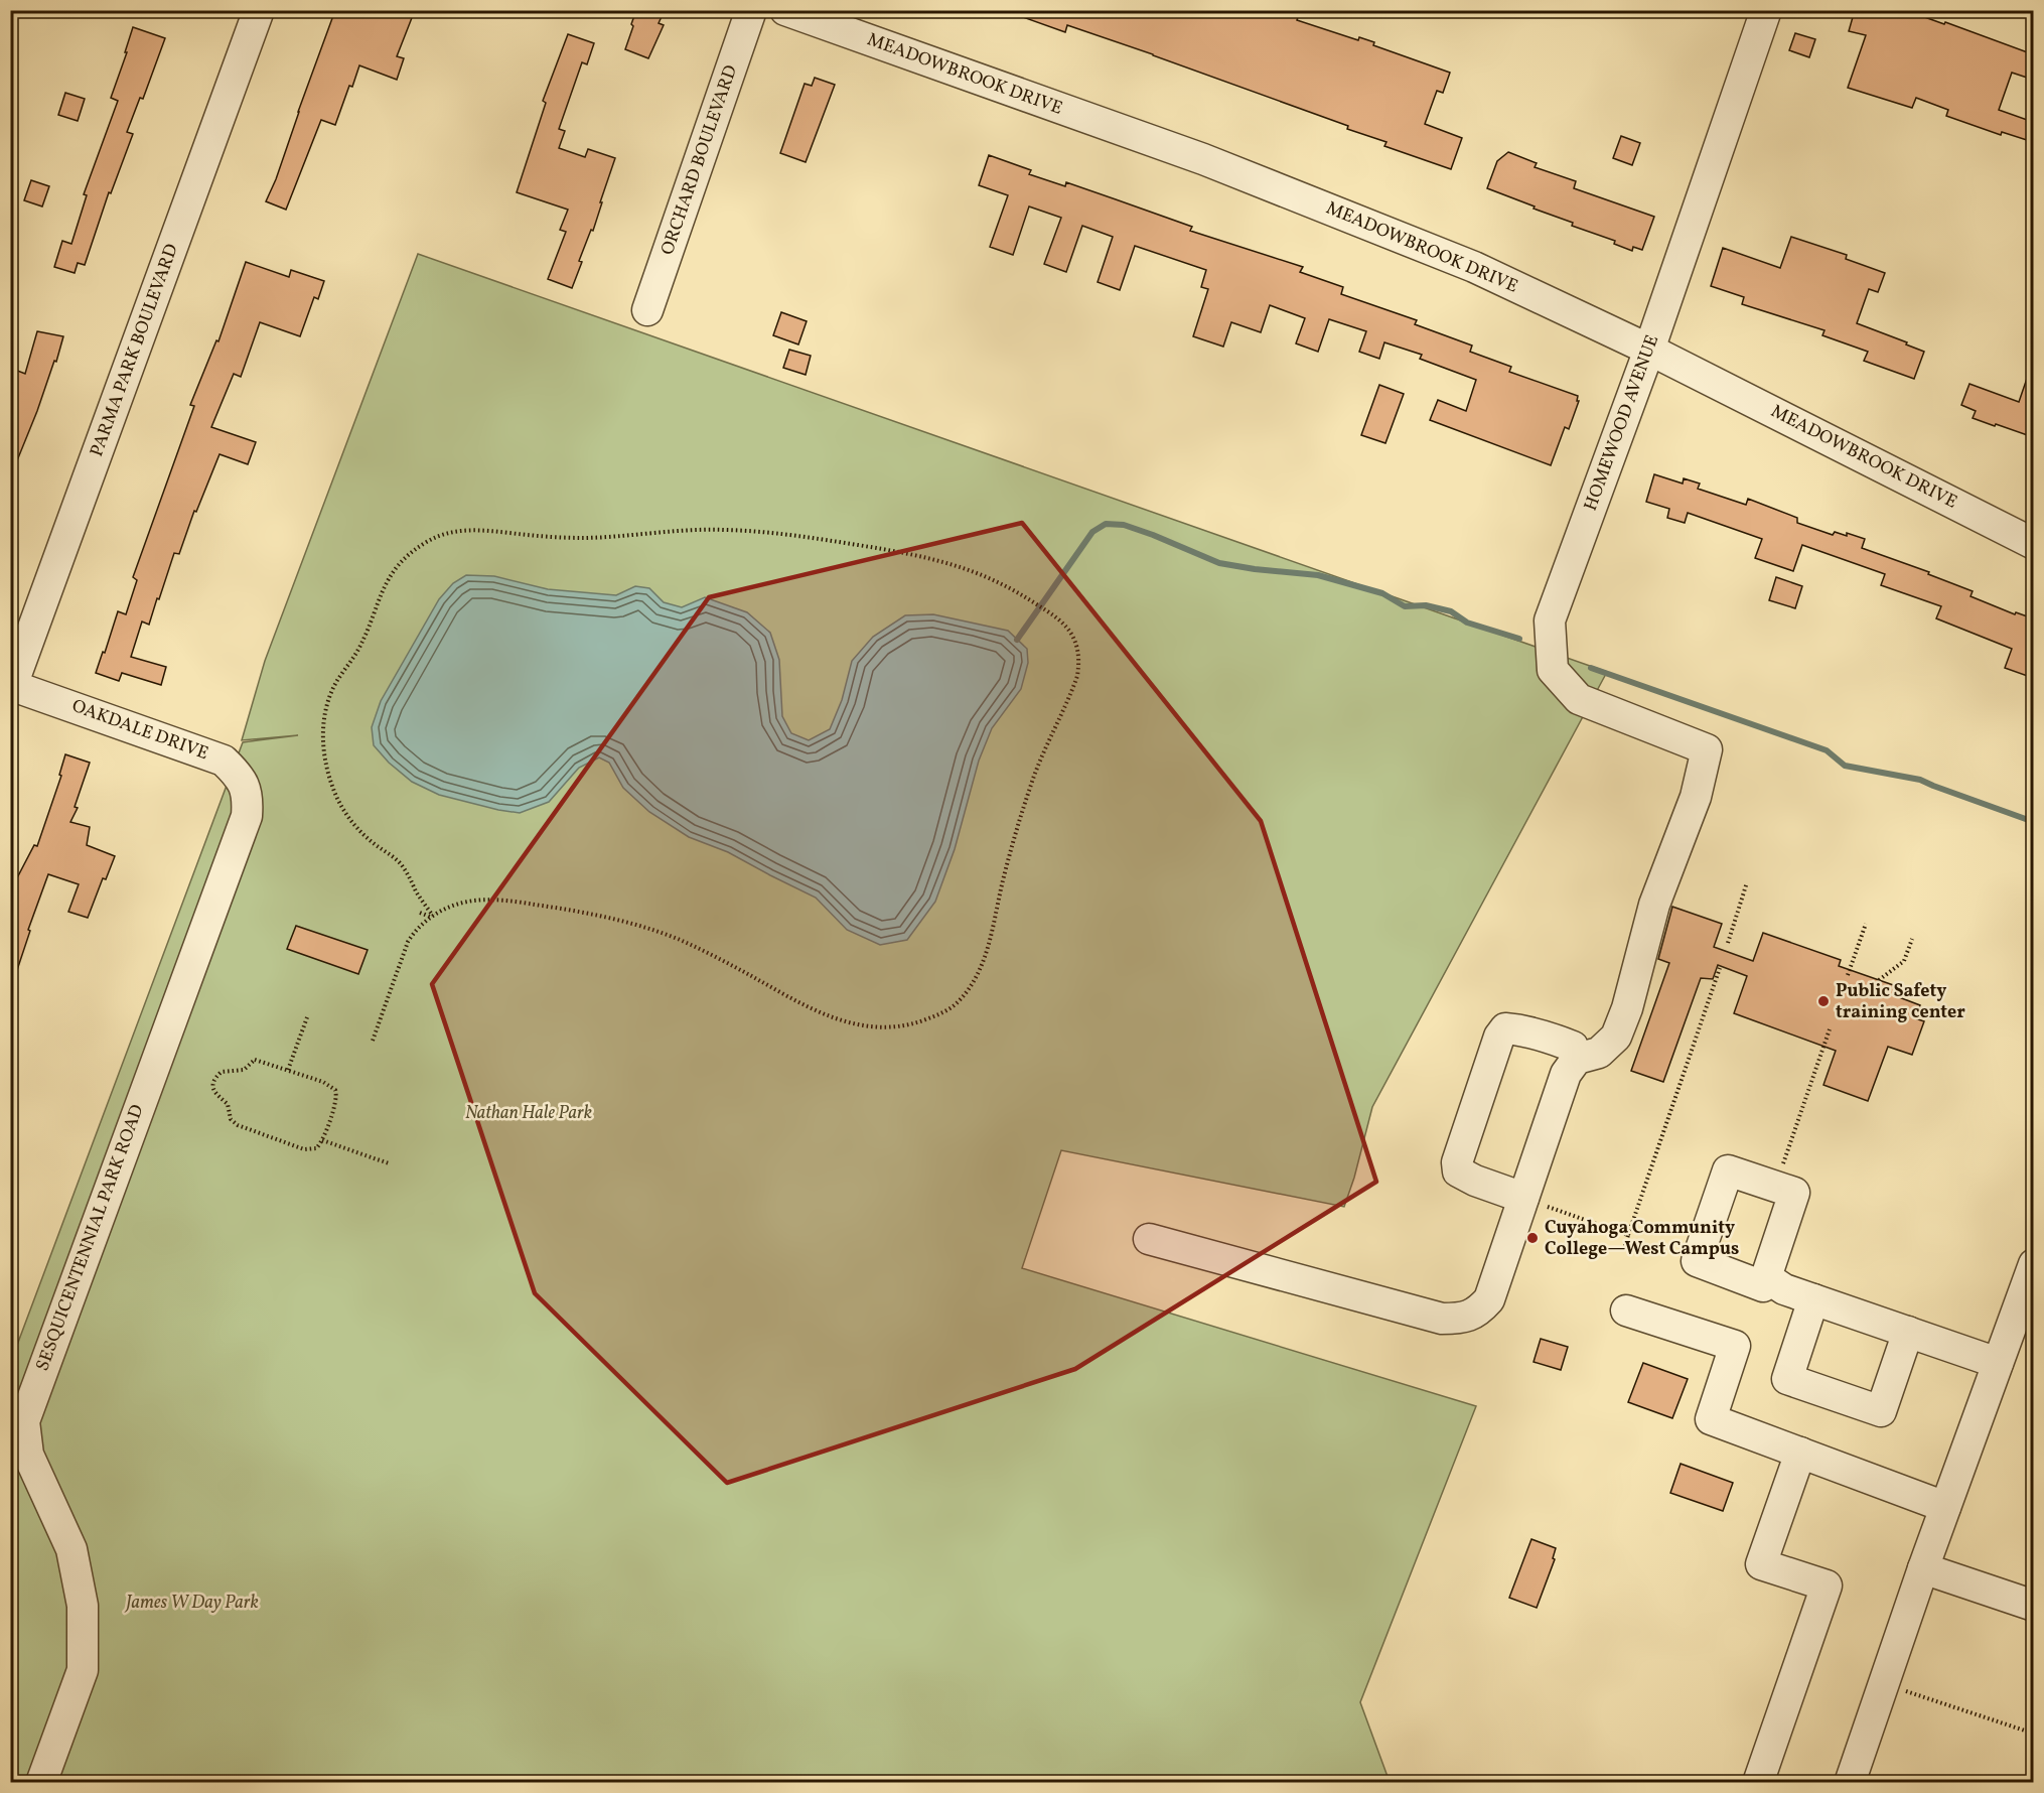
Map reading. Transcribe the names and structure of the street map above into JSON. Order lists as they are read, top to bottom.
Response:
{
  "streets": {
    "street": [
      "MEADOWBROOK DRIVE",
      "ORCHARD BOULEVARD",
      "PARMA PARK BOULEVARD",
      "HOMEWOOD AVENUE",
      "OAKDALE DRIVE",
      "SESQUICENTENNIAL PARK ROAD"
    ]
  },
  "crossings": [
    ["MEADOWBROOK DRIVE", "HOMEWOOD AVENUE"],
    ["PARMA PARK BOULEVARD", "OAKDALE DRIVE"],
    ["OAKDALE DRIVE", "SESQUICENTENNIAL PARK ROAD"]
  ],
  "parks": ["Nathan Hale Park", "James W Day Park"],
  "places": ["Public Safety training center", "Cuyahoga Community College—West Campus"]
}
